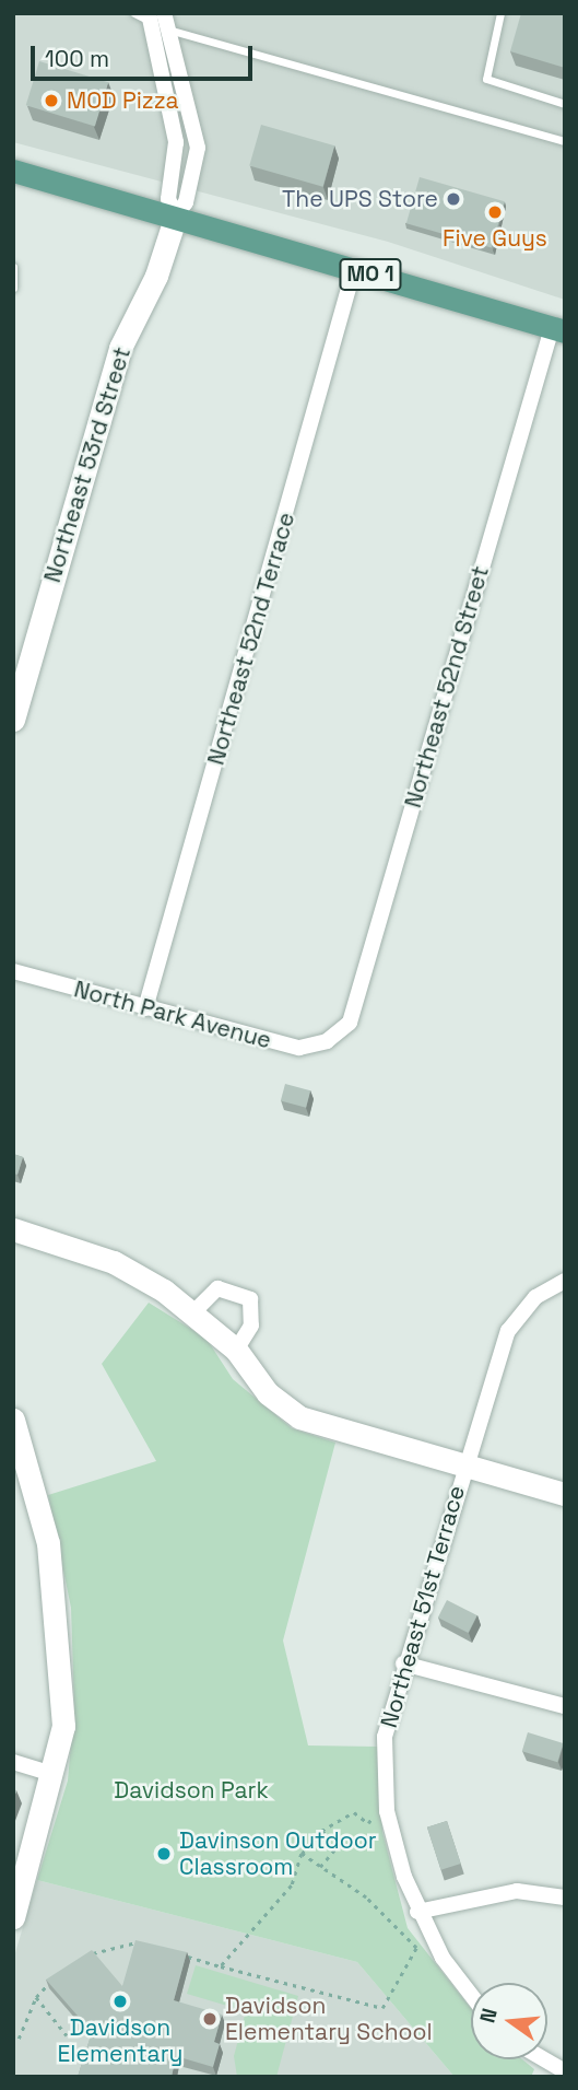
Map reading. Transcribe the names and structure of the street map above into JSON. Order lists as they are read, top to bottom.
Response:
{
  "streets": {
    "main road": ["MO 1"],
    "street": [
      "Northeast 53rd Street",
      "Northeast 52nd Terrace",
      "Northeast 52nd Street",
      "North Park Avenue",
      "Northeast 51st Terrace"
    ]
  },
  "crossings": [
    ["MO 1", "Northeast 53rd Street"],
    ["MO 1", "Northeast 52nd Terrace"],
    ["MO 1", "Northeast 52nd Street"],
    ["Northeast 52nd Terrace", "North Park Avenue"],
    ["Northeast 52nd Street", "North Park Avenue"]
  ],
  "parks": ["Davidson Park"],
  "places": [
    "MOD Pizza",
    "The UPS Store",
    "Five Guys",
    "Davinson Outdoor Classroom",
    "Davidson Elementary",
    "Davidson Elementary School"
  ],
  "scale_bar": "100 m",
  "north": "left"
}
